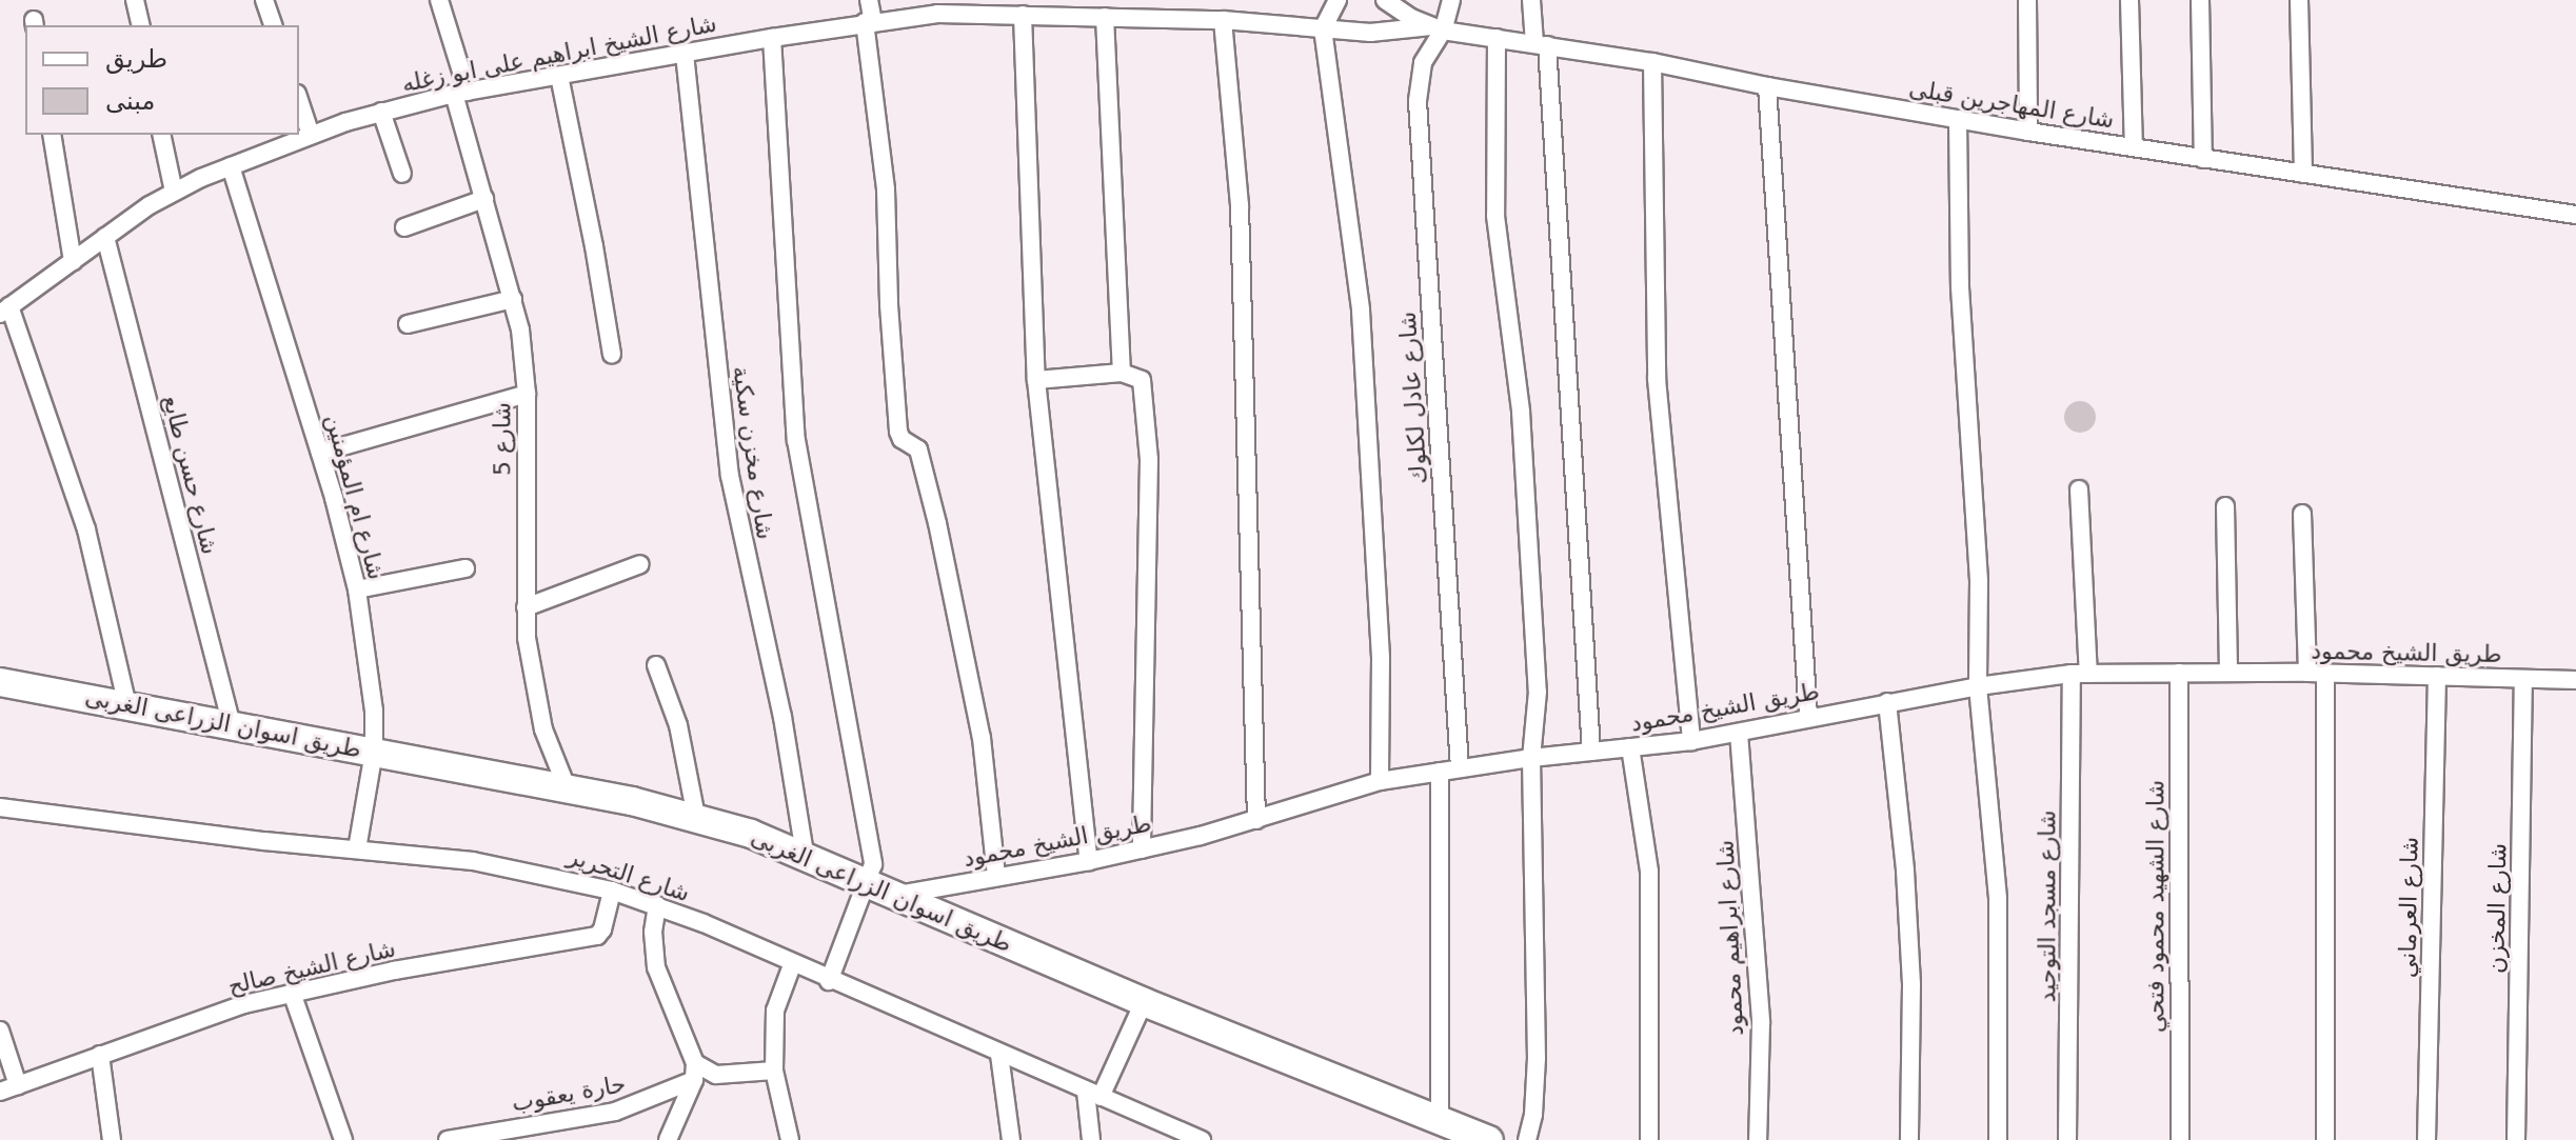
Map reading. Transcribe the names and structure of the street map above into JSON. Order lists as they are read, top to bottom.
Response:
{
  "streets": {
    "main road": ["طريق اسوان الزراعى الغربى"],
    "street": [
      "شارع الشيخ ابراهيم على ابو زغله",
      "شارع المهاجرين قبلى",
      "شارع عادل لكلوك",
      "شارع 5",
      "شارع مخزن سكية",
      "شارع حسن طايع",
      "شارع ام المؤمنين",
      "طريق الشيخ محمود",
      "شارع التحرير",
      "شارع مسجد التوحيد",
      "شارع الشهيد محمود فتحي",
      "شارع العرماني",
      "شارع المخزن",
      "شارع ابراهيم محمود",
      "شارع الشيخ صالح",
      "حارة يعقوب"
    ]
  },
  "crossings": [
    ["شارع الشيخ ابراهيم على ابو زغله", "شارع المهاجرين قبلى"],
    ["شارع الشيخ ابراهيم على ابو زغله", "شارع عادل لكلوك"],
    ["شارع الشيخ ابراهيم على ابو زغله", "شارع 5"],
    ["شارع الشيخ ابراهيم على ابو زغله", "شارع مخزن سكية"],
    ["شارع الشيخ ابراهيم على ابو زغله", "شارع حسن طايع"],
    ["شارع الشيخ ابراهيم على ابو زغله", "شارع ام المؤمنين"],
    ["شارع المهاجرين قبلى", "شارع عادل لكلوك"],
    ["شارع عادل لكلوك", "طريق الشيخ محمود"],
    ["شارع 5", "طريق اسوان الزراعى الغربى"],
    ["شارع مخزن سكية", "طريق اسوان الزراعى الغربى"],
    ["شارع حسن طايع", "طريق اسوان الزراعى الغربى"],
    ["شارع ام المؤمنين", "طريق اسوان الزراعى الغربى"],
    ["شارع ام المؤمنين", "شارع التحرير"],
    ["طريق الشيخ محمود", "طريق اسوان الزراعى الغربى"],
    ["طريق الشيخ محمود", "شارع مسجد التوحيد"],
    ["طريق الشيخ محمود", "شارع الشهيد محمود فتحي"],
    ["طريق الشيخ محمود", "شارع العرماني"],
    ["طريق الشيخ محمود", "شارع المخزن"],
    ["طريق الشيخ محمود", "شارع ابراهيم محمود"],
    ["شارع التحرير", "شارع الشيخ صالح"]
  ],
  "legend": ["طريق", "مبنى"]
}
